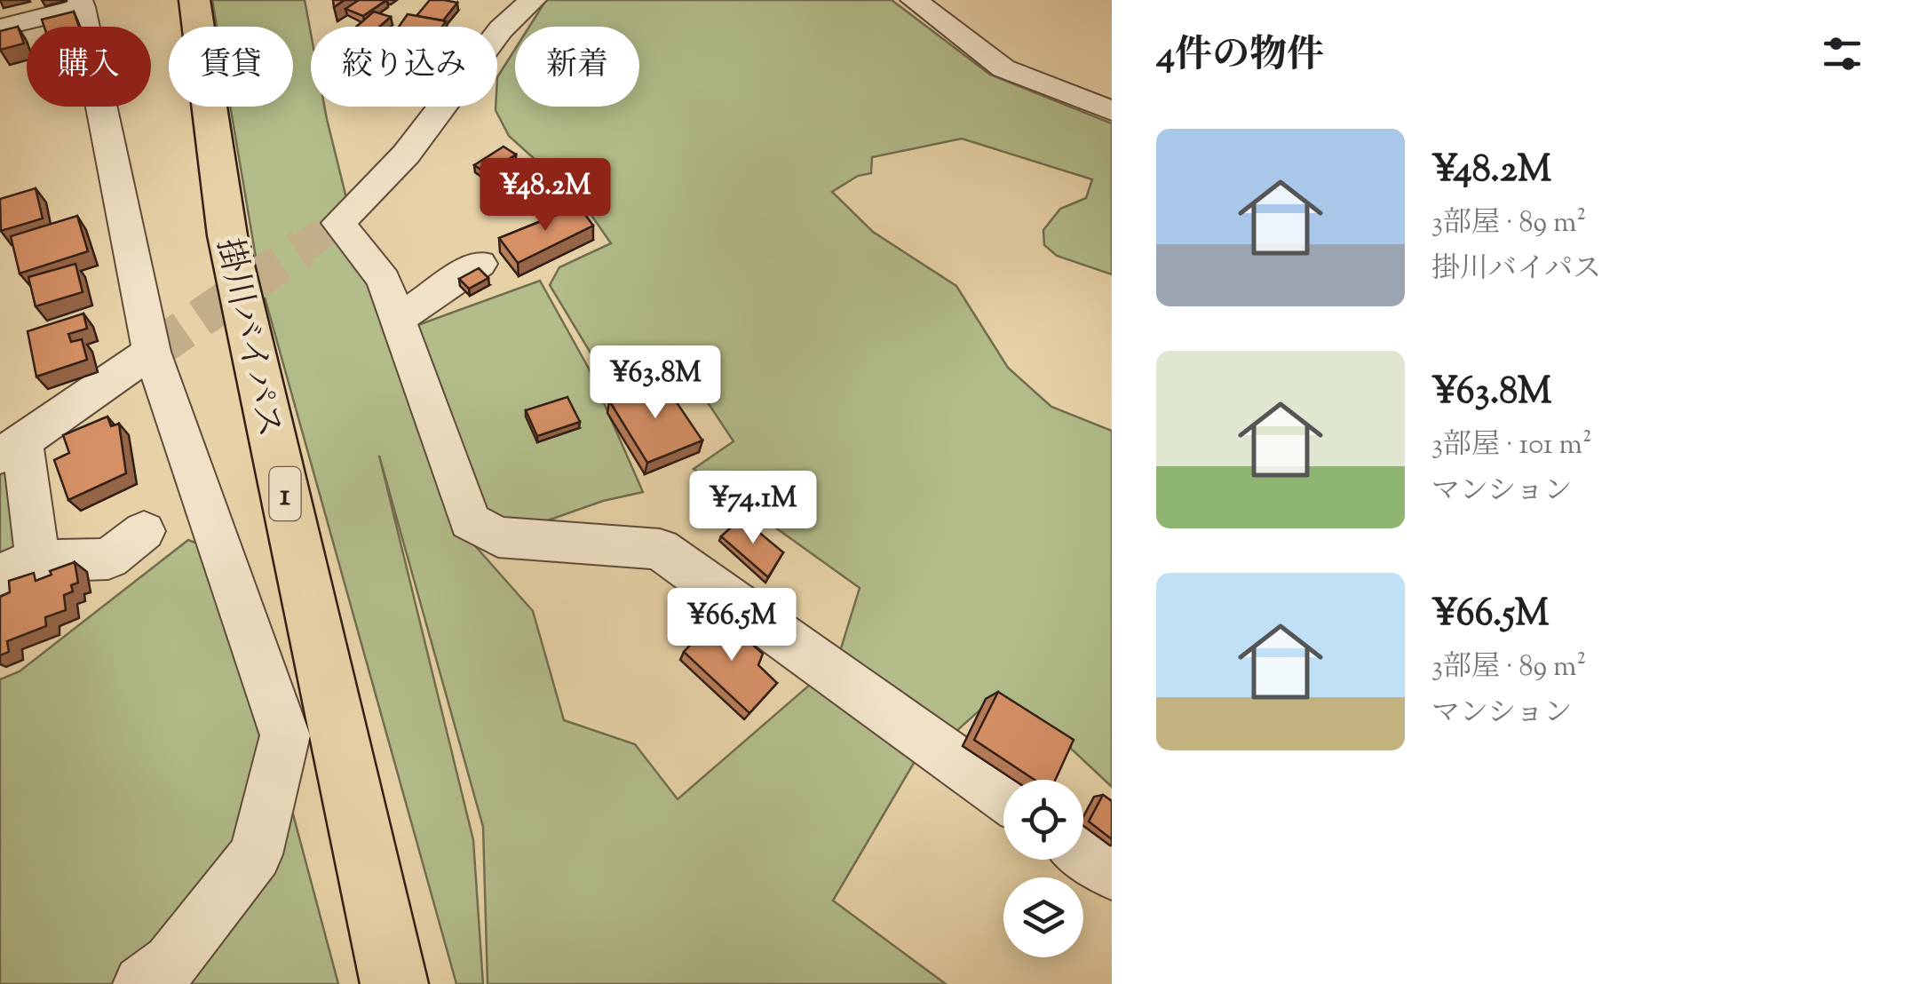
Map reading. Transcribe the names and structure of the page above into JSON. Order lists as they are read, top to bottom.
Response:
{
  "streets": {
    "highway": ["掛川バイパス", "1"]
  },
  "page": {
    "heading": "4件の物件",
    "chip": [
      "購入",
      "賃貸",
      "絞り込み",
      "新着"
    ],
    "list": [
      {
        "name": "¥48.2M",
        "note": "3部屋 · 89 m² · 掛川バイパス"
      },
      {
        "name": "¥63.8M",
        "note": "3部屋 · 101 m² · マンション"
      },
      {
        "name": "¥66.5M",
        "note": "3部屋 · 89 m² · マンション"
      }
    ],
    "price": [
      "¥48.2M",
      "¥63.8M",
      "¥74.1M",
      "¥66.5M"
    ]
  }
}
